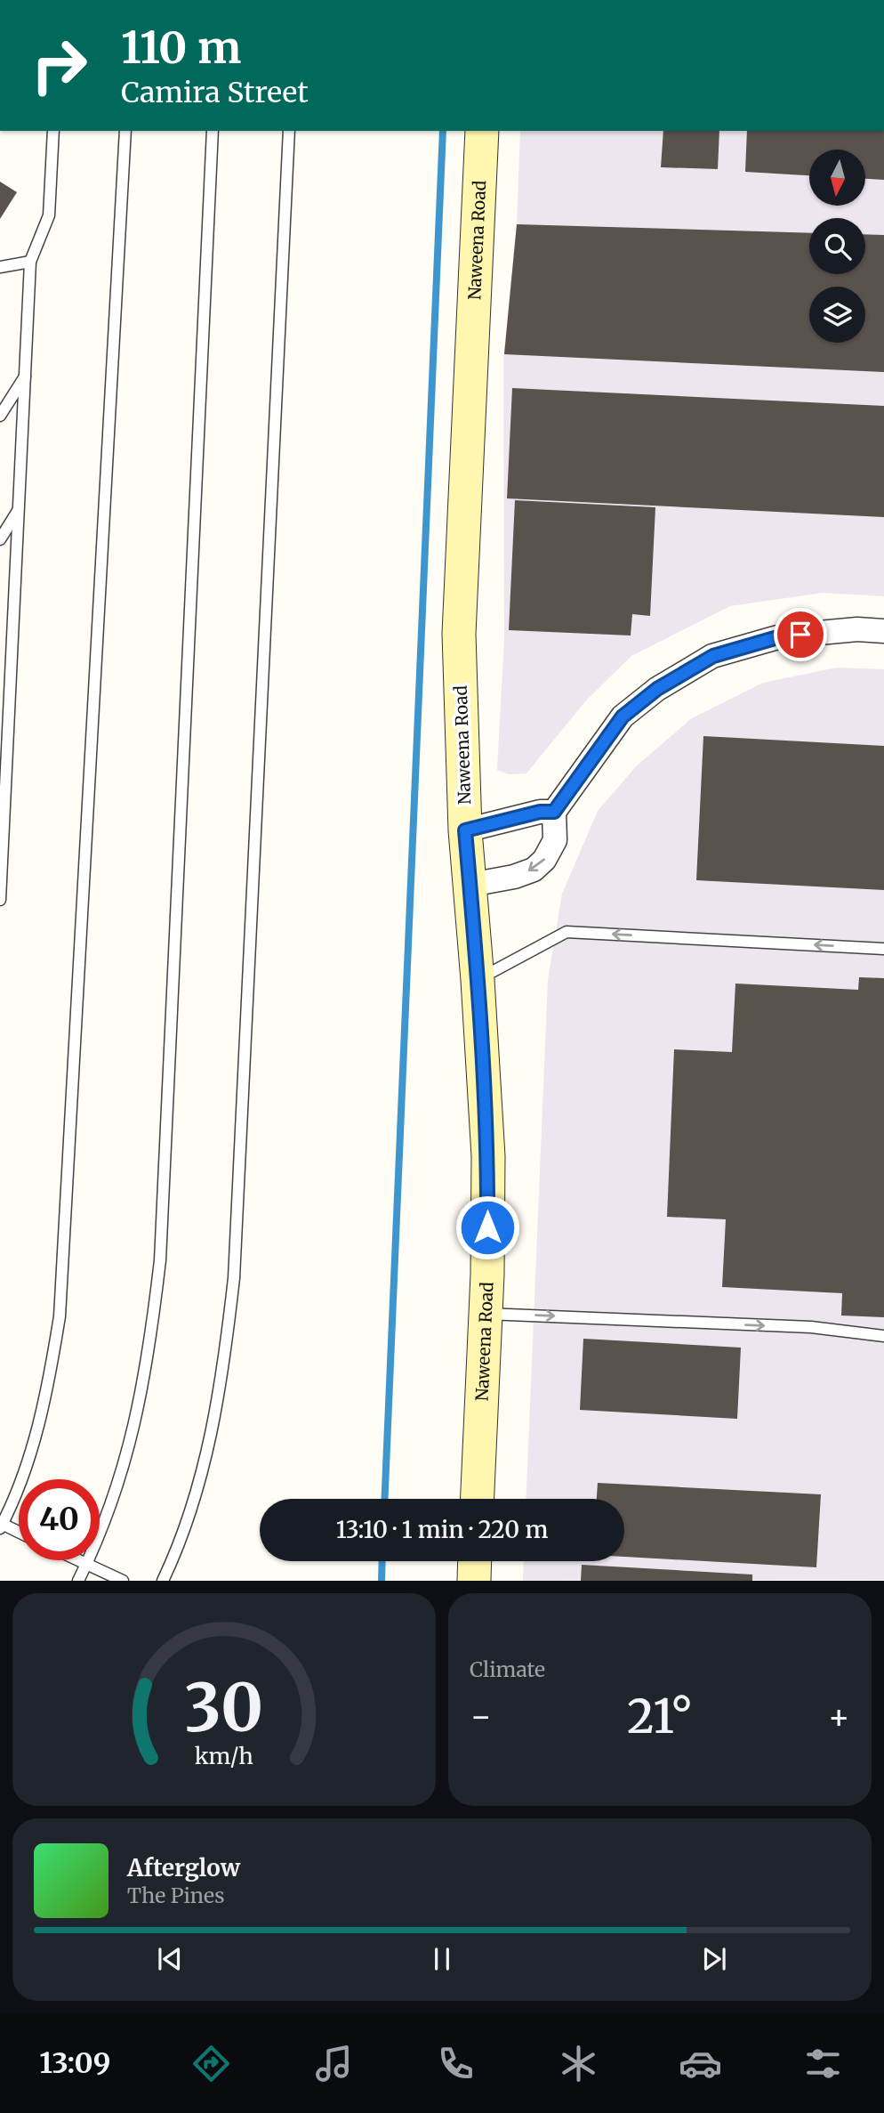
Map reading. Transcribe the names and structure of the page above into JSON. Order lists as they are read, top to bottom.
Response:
{
  "streets": {
    "street": ["Naweena Road"]
  },
  "north": "bottom",
  "page": {
    "turn": ["110 m", "Camira Street"],
    "limit": "40",
    "trip": "13:10 · 1 min · 220 m",
    "tile": "Climate",
    "heat": ["−", "21°", "+"],
    "song": ["Afterglow", "The Pines"],
    "tabs": "13:09",
    "gauge": ["30", "km/h"]
  }
}
